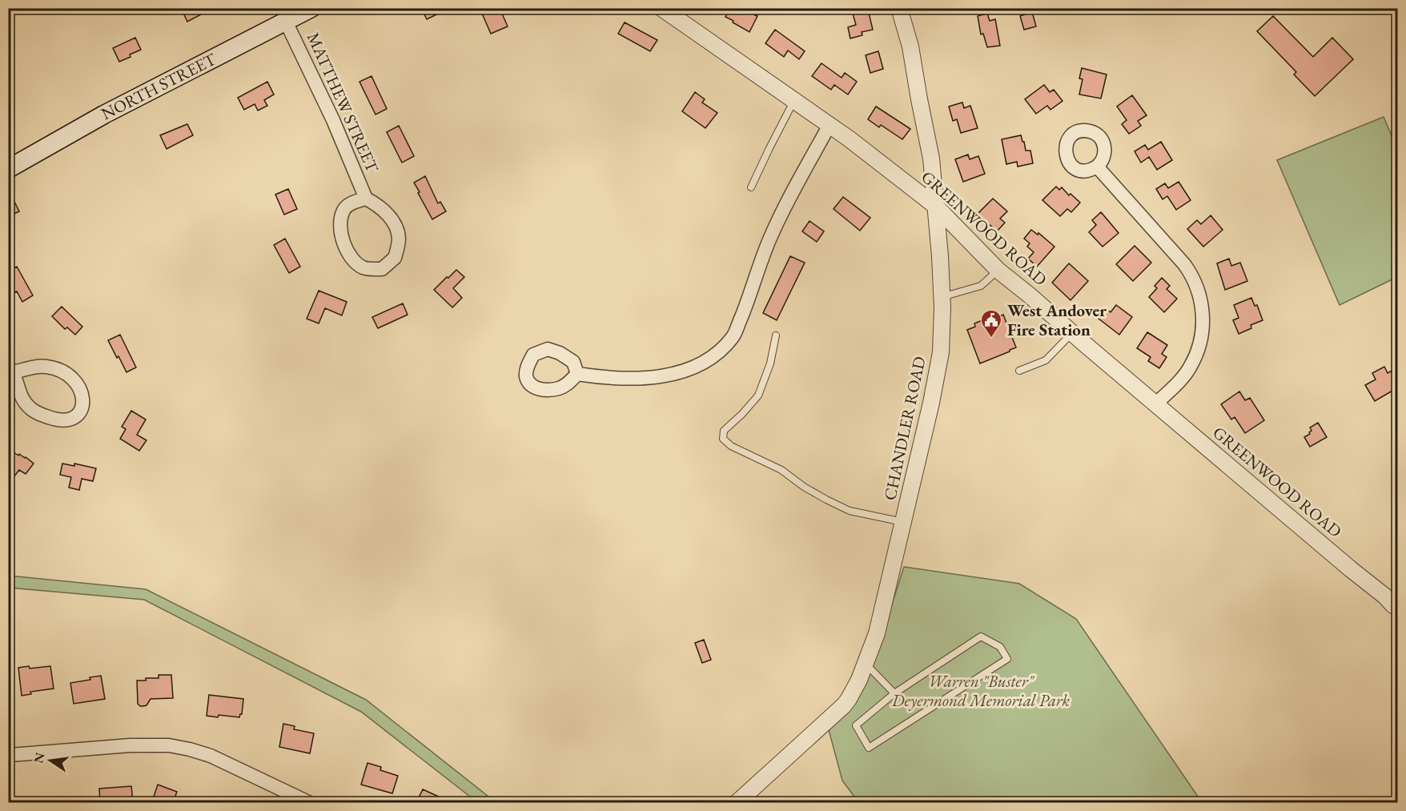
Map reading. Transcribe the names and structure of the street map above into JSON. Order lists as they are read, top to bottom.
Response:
{
  "streets": {
    "main road": ["NORTH STREET"],
    "street": ["MATTHEW STREET", "GREENWOOD ROAD", "CHANDLER ROAD"]
  },
  "crossings": [
    ["NORTH STREET", "MATTHEW STREET"],
    ["GREENWOOD ROAD", "CHANDLER ROAD"]
  ],
  "parks": ["Warren \"Buster\" Deyermond Memorial Park"],
  "places": {
    "public building": ["West Andover Fire Station"]
  },
  "north": "left"
}
